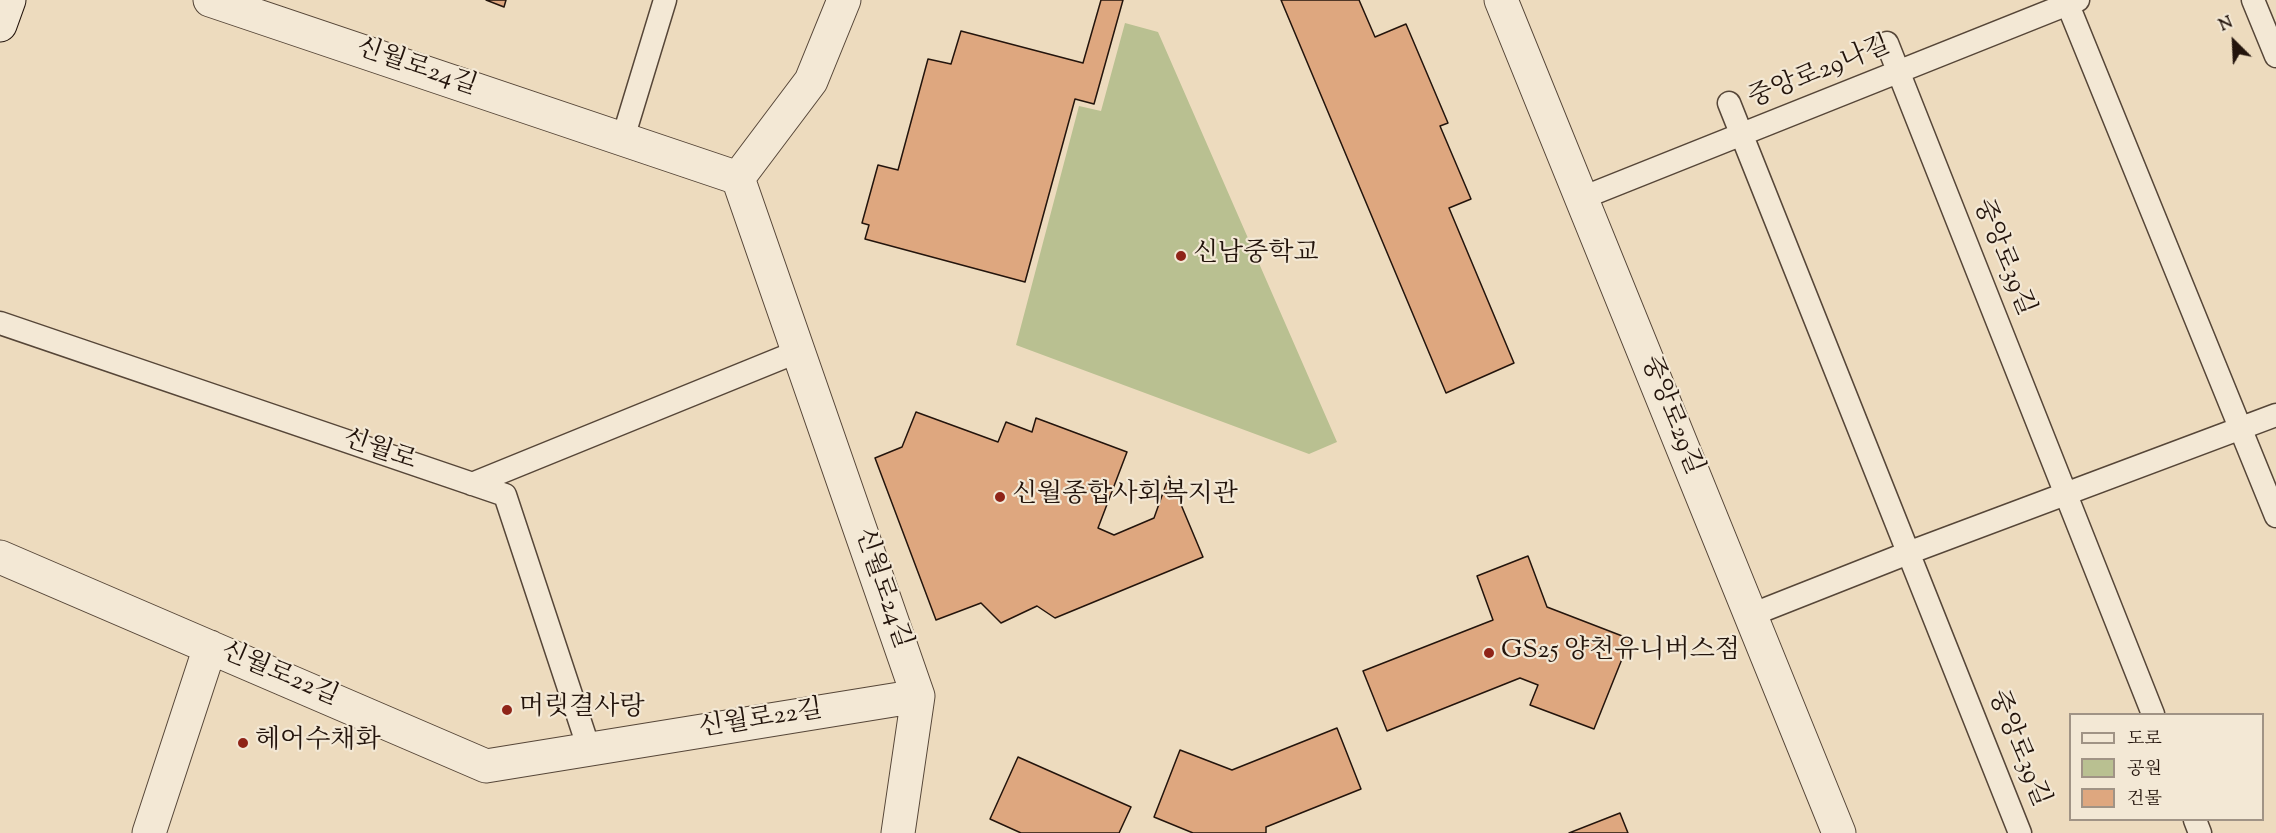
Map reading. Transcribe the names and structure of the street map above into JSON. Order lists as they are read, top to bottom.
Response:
{
  "streets": {
    "street": ["신월로24길", "중앙로29길", "신월로22길"],
    "lane": ["중앙로29나길", "중앙로39길", "신월로"]
  },
  "crossings": [
    ["신월로24길", "신월로22길"],
    ["중앙로29나길", "중앙로39길"],
    ["중앙로29나길", "중앙로29길"],
    ["신월로", "신월로22길"]
  ],
  "places": [
    "신남중학교",
    "신월종합사회복지관",
    "GS25 양천유니버스점",
    "머릿결사랑",
    "헤어수채화"
  ],
  "legend": ["도로", "공원", "건물"],
  "north": "top left"
}
